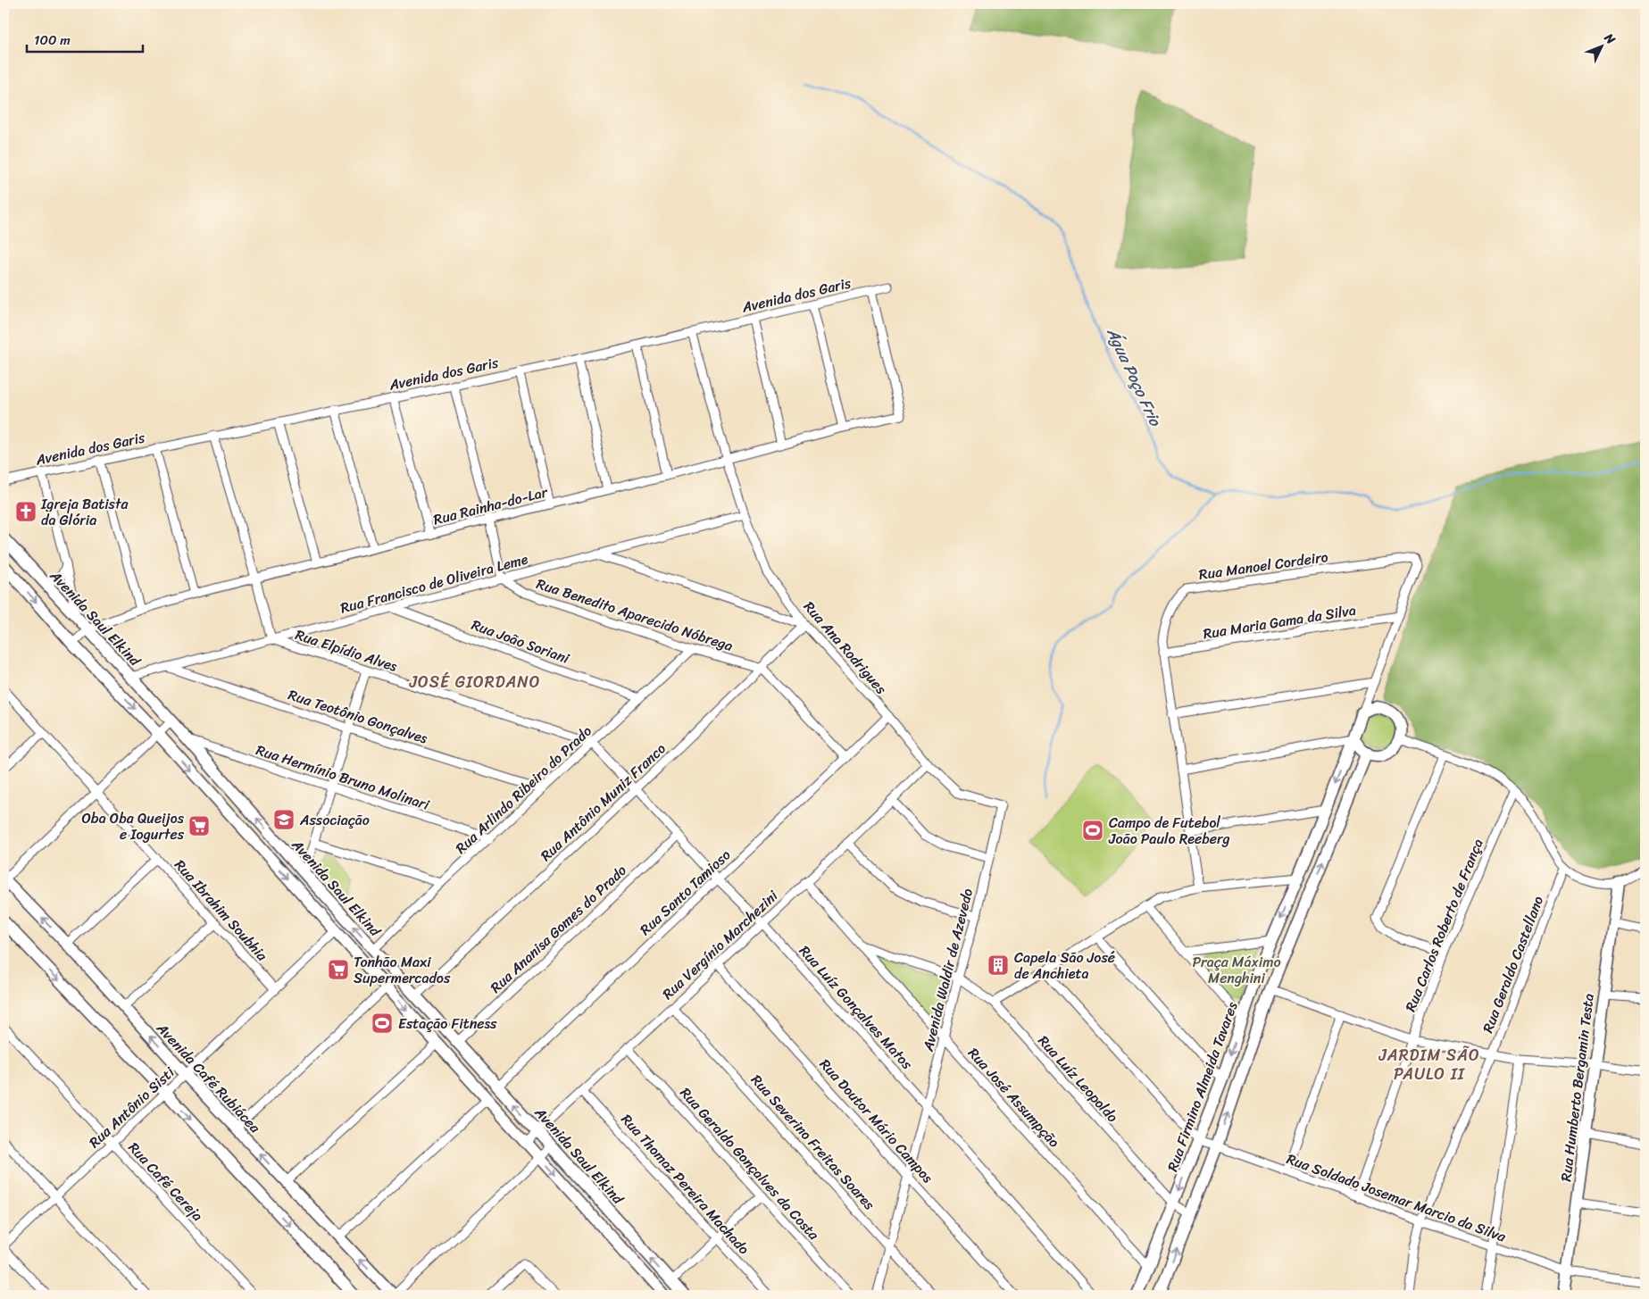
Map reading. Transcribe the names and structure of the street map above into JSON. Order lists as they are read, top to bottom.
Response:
{
  "streets": {
    "street": [
      "Avenida dos Garis",
      "Rua Rainha-do-Lar",
      "Rua Manoel Cordeiro",
      "Rua Francisco de Oliveira Leme",
      "Rua Benedito Aparecido Nóbrega",
      "Avenida Saul Elkind",
      "Rua Maria Gama da Silva",
      "Rua João Soriani",
      "Rua Ana Rodrigues",
      "Rua Elpídio Alves",
      "Rua Teotônio Gonçalves",
      "Rua Hermínio Bruno Molinari",
      "Rua Arlindo Ribeiro do Prado",
      "Rua Antônio Muniz Franco",
      "Rua Santo Tamioso",
      "Rua Ibrahim Soubhia",
      "Rua Carlos Roberto de França",
      "Rua Ananisa Gomes do Prado",
      "Rua Vergínio Marchezini",
      "Rua Geraldo Castellano",
      "Avenida Waldir de Azevedo",
      "Rua Luíz Gonçalves Matos",
      "Avenida Café Rubiácea",
      "Rua Luíz Leopoldo",
      "Rua Firmino Almeida Tavares",
      "Rua Humberto Bergamin Testa",
      "Rua José Assumpção",
      "Rua Antônio Sisti",
      "Rua Doutor Mário Campos",
      "Rua Severino Freitas Soares",
      "Rua Geraldo Gonçalves da Costa",
      "Rua Café Cereja",
      "Rua Thomaz Pereira Machado",
      "Rua Soldado Josemar Marcio da Silva"
    ]
  },
  "crossings": [
    ["Avenida dos Garis", "Rua Rainha-do-Lar"],
    ["Avenida dos Garis", "Rua Ana Rodrigues"],
    ["Rua Rainha-do-Lar", "Avenida Saul Elkind"],
    ["Rua Rainha-do-Lar", "Rua Ana Rodrigues"],
    ["Rua Manoel Cordeiro", "Rua Maria Gama da Silva"],
    ["Rua Manoel Cordeiro", "Rua Firmino Almeida Tavares"],
    ["Rua Francisco de Oliveira Leme", "Rua Benedito Aparecido Nóbrega"],
    ["Rua Francisco de Oliveira Leme", "Avenida Saul Elkind"],
    ["Rua Francisco de Oliveira Leme", "Rua João Soriani"],
    ["Rua Francisco de Oliveira Leme", "Rua Ana Rodrigues"],
    ["Rua Francisco de Oliveira Leme", "Rua Elpídio Alves"],
    ["Rua Francisco de Oliveira Leme", "Rua Teotônio Gonçalves"],
    ["Rua Benedito Aparecido Nóbrega", "Rua Arlindo Ribeiro do Prado"],
    ["Rua Benedito Aparecido Nóbrega", "Rua Antônio Muniz Franco"],
    ["Avenida Saul Elkind", "Rua Hermínio Bruno Molinari"],
    ["Avenida Saul Elkind", "Rua Arlindo Ribeiro do Prado"],
    ["Avenida Saul Elkind", "Rua Antônio Muniz Franco"],
    ["Avenida Saul Elkind", "Rua Santo Tamioso"],
    ["Avenida Saul Elkind", "Rua Ananisa Gomes do Prado"],
    ["Avenida Saul Elkind", "Rua Vergínio Marchezini"],
    ["Avenida Saul Elkind", "Rua Antônio Sisti"],
    ["Rua Maria Gama da Silva", "Rua Firmino Almeida Tavares"],
    ["Rua João Soriani", "Rua Arlindo Ribeiro do Prado"],
    ["Rua Ana Rodrigues", "Rua Antônio Muniz Franco"],
    ["Rua Ana Rodrigues", "Rua Santo Tamioso"],
    ["Rua Ana Rodrigues", "Rua Vergínio Marchezini"],
    ["Rua Ana Rodrigues", "Avenida Waldir de Azevedo"],
    ["Rua Elpídio Alves", "Rua Arlindo Ribeiro do Prado"],
    ["Rua Elpídio Alves", "Rua Luíz Gonçalves Matos"],
    ["Rua Teotônio Gonçalves", "Rua Arlindo Ribeiro do Prado"],
    ["Rua Hermínio Bruno Molinari", "Rua Arlindo Ribeiro do Prado"],
    ["Rua Arlindo Ribeiro do Prado", "Rua Luíz Gonçalves Matos"],
    ["Rua Antônio Muniz Franco", "Rua Luíz Gonçalves Matos"],
    ["Rua Santo Tamioso", "Rua Luíz Gonçalves Matos"],
    ["Rua Ibrahim Soubhia", "Rua Antônio Sisti"],
    ["Rua Carlos Roberto de França", "Rua Soldado Josemar Marcio da Silva"],
    ["Rua Ananisa Gomes do Prado", "Rua Luíz Gonçalves Matos"],
    ["Rua Vergínio Marchezini", "Rua Luíz Gonçalves Matos"],
    ["Rua Vergínio Marchezini", "Rua José Assumpção"],
    ["Rua Vergínio Marchezini", "Rua Doutor Mário Campos"],
    ["Rua Vergínio Marchezini", "Rua Severino Freitas Soares"],
    ["Rua Vergínio Marchezini", "Rua Geraldo Gonçalves da Costa"],
    ["Rua Vergínio Marchezini", "Rua Thomaz Pereira Machado"],
    ["Rua Geraldo Castellano", "Rua Soldado Josemar Marcio da Silva"],
    ["Avenida Waldir de Azevedo", "Rua Luíz Gonçalves Matos"],
    ["Avenida Waldir de Azevedo", "Rua Luíz Leopoldo"],
    ["Avenida Waldir de Azevedo", "Rua José Assumpção"],
    ["Avenida Waldir de Azevedo", "Rua Doutor Mário Campos"],
    ["Avenida Waldir de Azevedo", "Rua Severino Freitas Soares"],
    ["Avenida Café Rubiácea", "Rua Antônio Sisti"],
    ["Rua Luíz Leopoldo", "Rua Firmino Almeida Tavares"],
    ["Rua Luíz Leopoldo", "Rua José Assumpção"],
    ["Rua Firmino Almeida Tavares", "Rua José Assumpção"],
    ["Rua Firmino Almeida Tavares", "Rua Soldado Josemar Marcio da Silva"],
    ["Rua Humberto Bergamin Testa", "Rua Soldado Josemar Marcio da Silva"],
    ["Rua Antônio Sisti", "Rua Café Cereja"]
  ],
  "districts": ["JOSÉ GIORDANO", "JARDIM SÃO PAULO II"],
  "water": ["Água Poço Frio"],
  "parks": ["Praça Máximo Menghini"],
  "places": {
    "church": ["Igreja Batista da Glória"],
    "school or university": ["Associação"],
    "supermarket": ["Oba Oba Queijos e Iogurtes", "Tonhão Maxi Supermercados"],
    "sports": ["Campo de Futebol João Paulo Reeberg", "Estação Fitness"],
    "building": ["Capela São José de Anchieta"]
  },
  "scale_bar": "100 m",
  "north": "top right"
}
